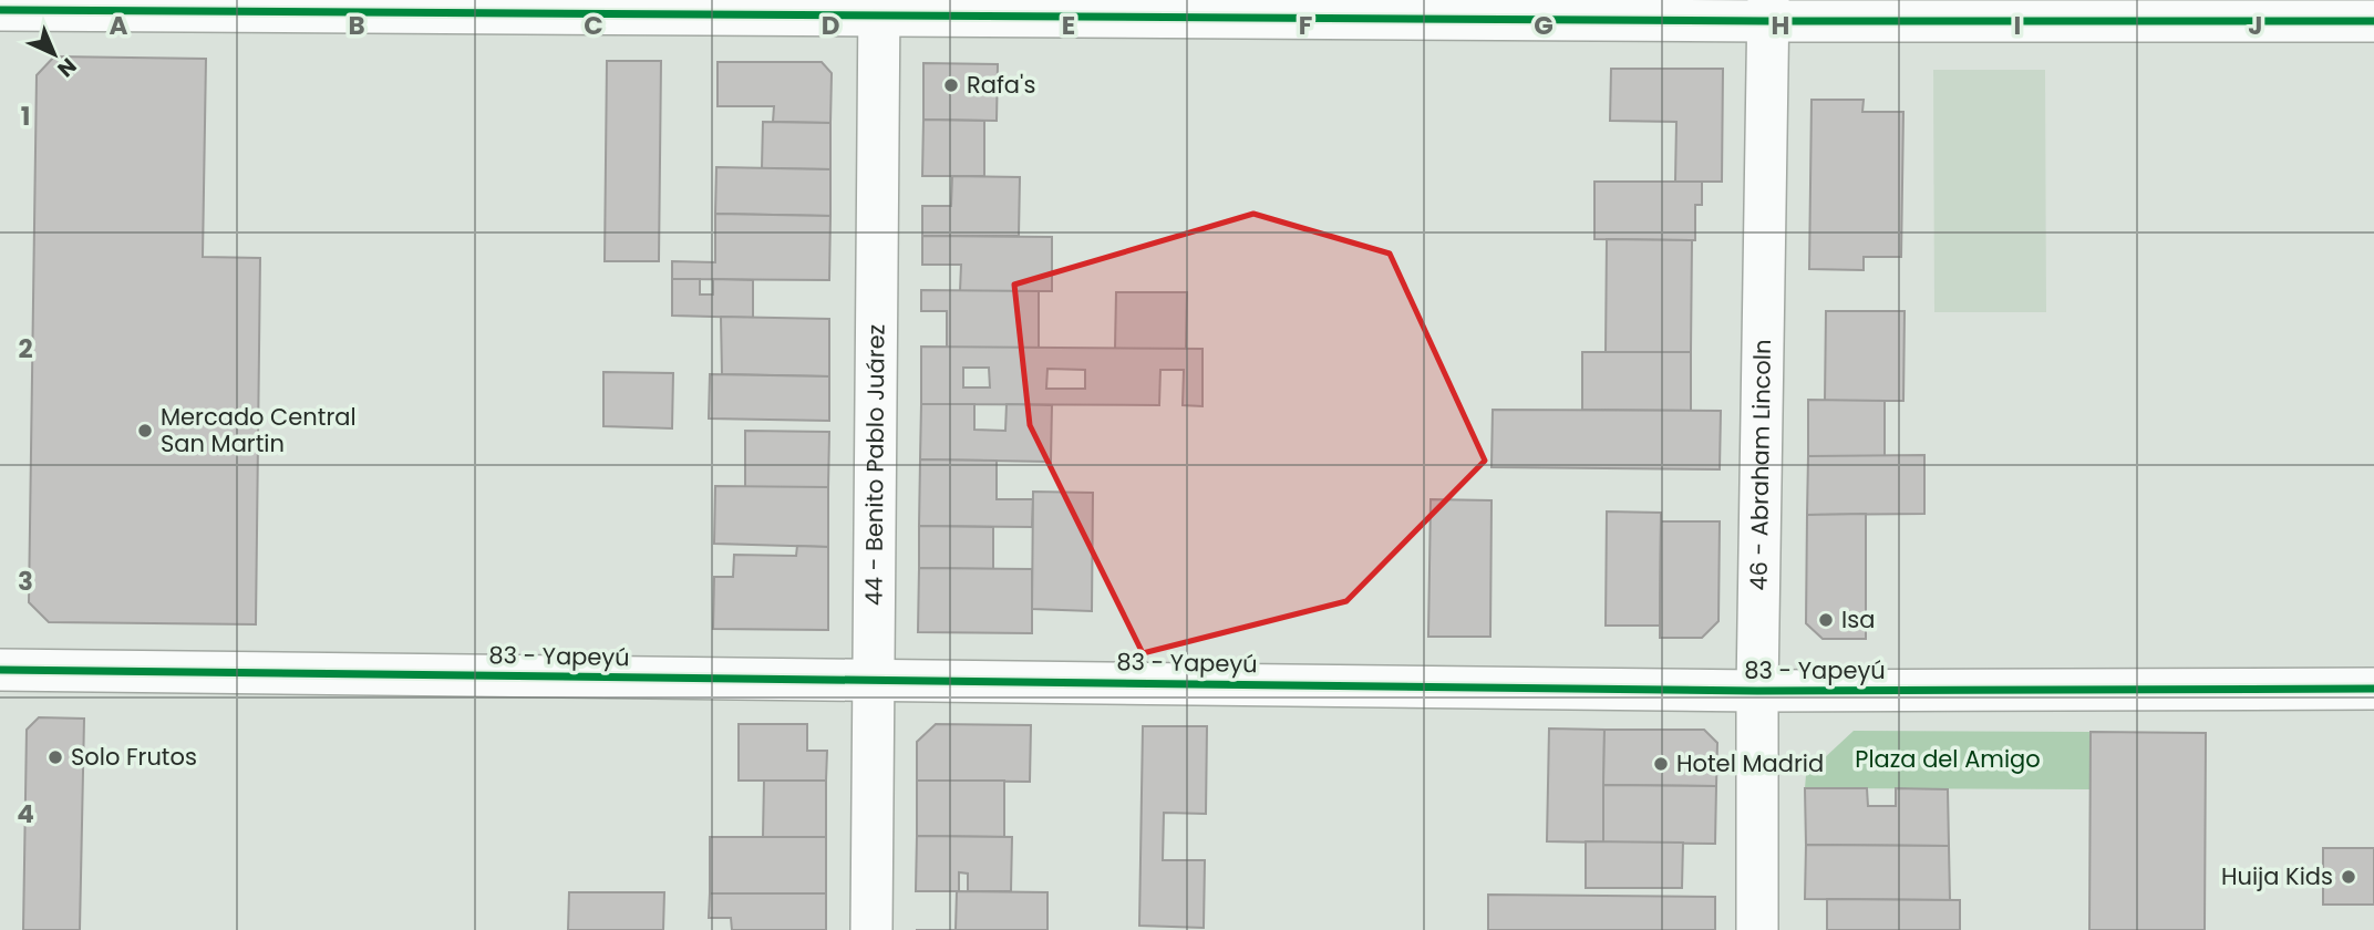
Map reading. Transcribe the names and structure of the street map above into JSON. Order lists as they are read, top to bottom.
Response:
{
  "streets": {
    "street": ["44 - Benito Pablo Juárez", "46 - Abraham Lincoln", "83 - Yapeyú"]
  },
  "crossings": [
    ["44 - Benito Pablo Juárez", "83 - Yapeyú"],
    ["46 - Abraham Lincoln", "83 - Yapeyú"]
  ],
  "parks": ["Plaza del Amigo"],
  "places": [
    "Rafa's",
    "Mercado Central San Martin",
    "Isa",
    "Solo Frutos",
    "Hotel Madrid",
    "Huija Kids"
  ],
  "north": "bottom right",
  "grid": {
    "columns": [
      "A",
      "B",
      "C",
      "D",
      "E",
      "F",
      "G",
      "H",
      "I",
      "J"
    ],
    "rows": [
      "1",
      "2",
      "3",
      "4"
    ]
  }
}
